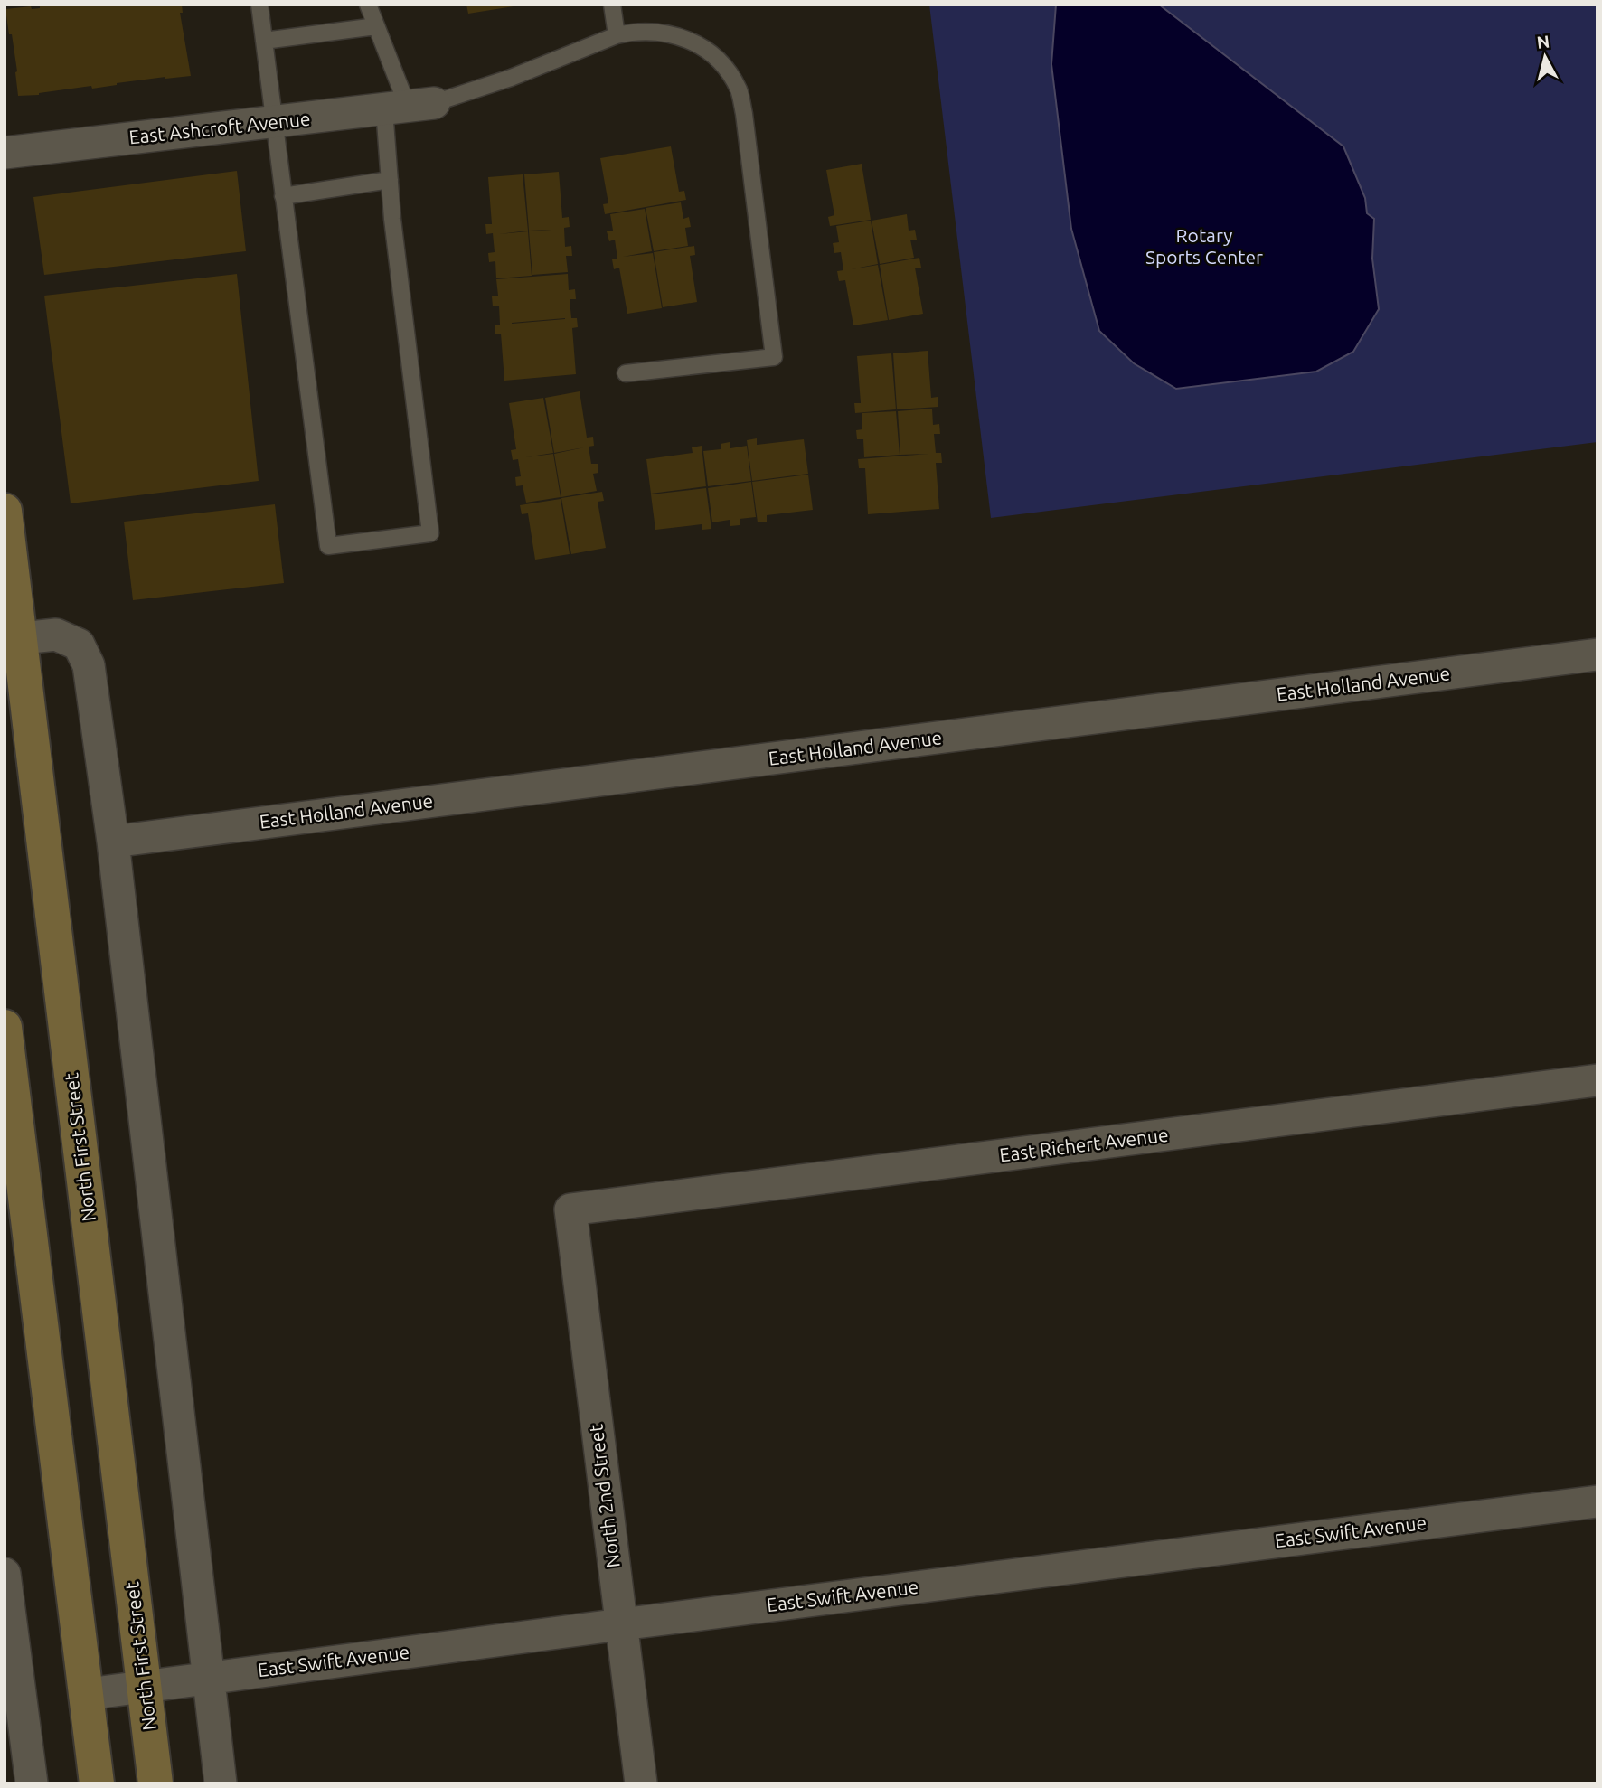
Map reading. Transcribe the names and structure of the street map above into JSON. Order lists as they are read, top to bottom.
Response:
{
  "streets": {
    "main road": ["North First Street"],
    "street": [
      "East Ashcroft Avenue",
      "East Holland Avenue",
      "East Richert Avenue",
      "North 2nd Street",
      "East Swift Avenue"
    ]
  },
  "crossings": [
    ["East Richert Avenue", "North 2nd Street"],
    ["North First Street", "East Swift Avenue"],
    ["North 2nd Street", "East Swift Avenue"]
  ],
  "parks": ["Rotary Sports Center"],
  "north": "top"
}
